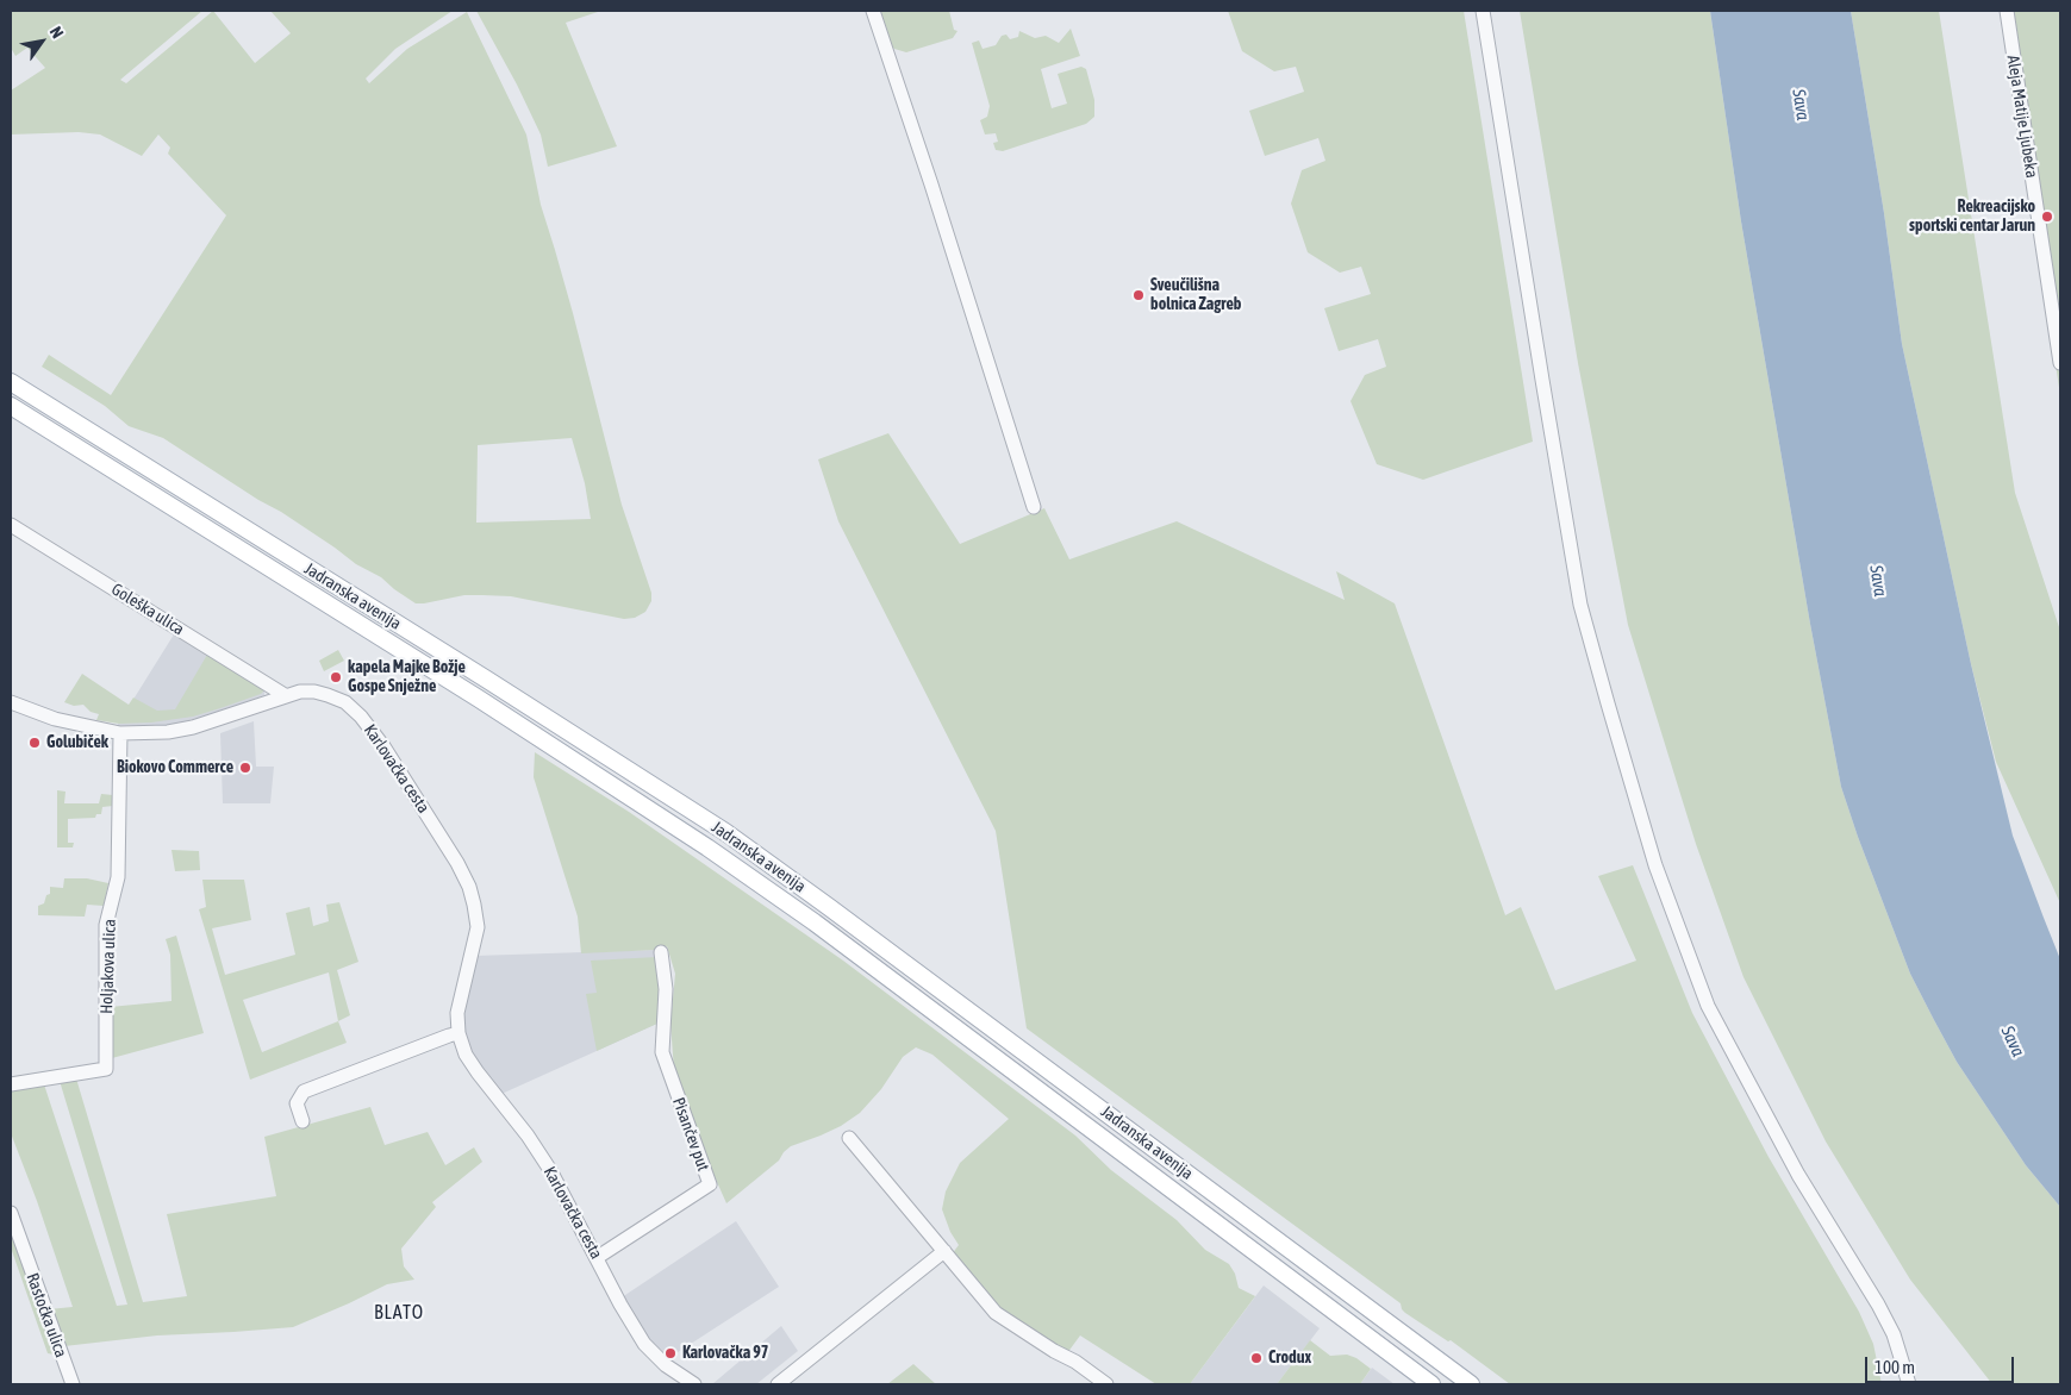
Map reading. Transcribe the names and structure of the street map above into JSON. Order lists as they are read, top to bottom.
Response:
{
  "streets": {
    "main road": ["Jadranska avenija"],
    "street": [
      "Aleja Matije Ljubeka",
      "Goleška ulica",
      "Karlovačka cesta",
      "Holjakova ulica",
      "Pisančev put",
      "Rastočka ulica"
    ]
  },
  "crossings": [
    ["Goleška ulica", "Karlovačka cesta"],
    ["Karlovačka cesta", "Holjakova ulica"],
    ["Karlovačka cesta", "Pisančev put"]
  ],
  "districts": ["BLATO"],
  "water": ["Sava"],
  "places": [
    "Rekreacijsko sportski centar Jarun",
    "Sveučilišna bolnica Zagreb",
    "kapela Majke Božje Gospe Snježne",
    "Golubiček",
    "Biokovo Commerce",
    "Karlovačka 97",
    "Crodux"
  ],
  "scale_bar": "100 m",
  "north": "top right"
}
